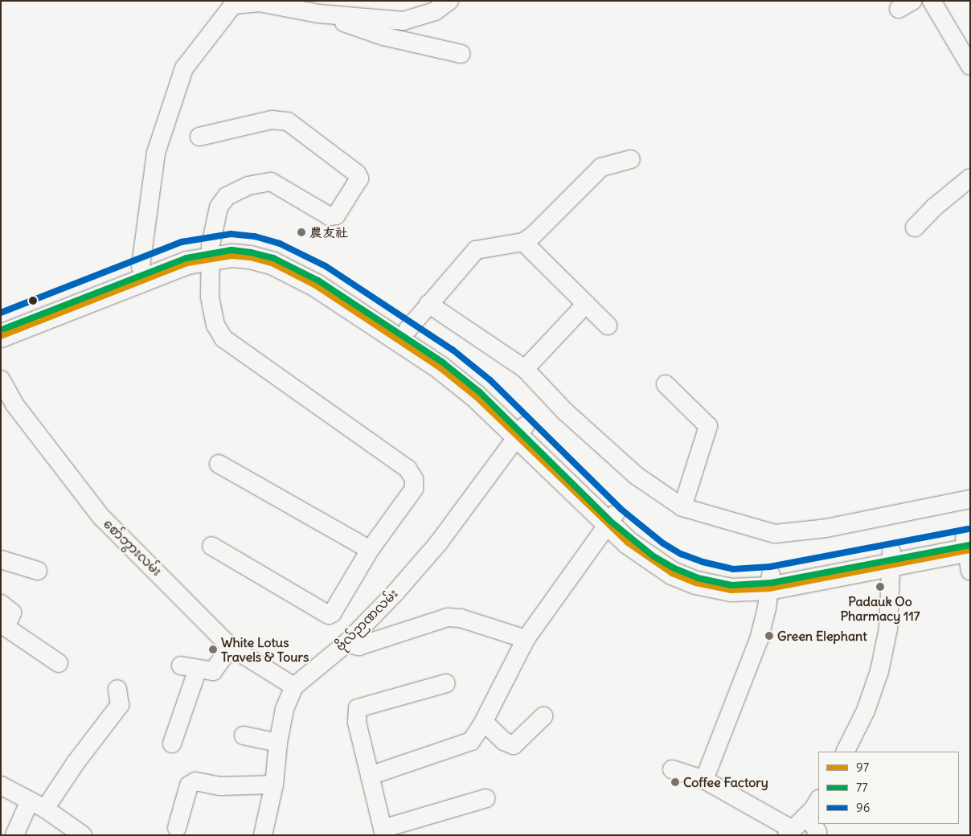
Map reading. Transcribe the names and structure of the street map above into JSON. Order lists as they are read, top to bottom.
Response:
{
  "streets": {
    "street": ["စော်ဘွားလမ်း", "ဗိုလ်ဉာဏလမ်း"]
  },
  "crossings": [
    ["စော်ဘွားလမ်း", "ဗိုလ်ဉာဏလမ်း"]
  ],
  "places": [
    "農友社",
    "Padauk Oo Pharmacy 117",
    "Green Elephant",
    "White Lotus Travels & Tours",
    "Coffee Factory"
  ],
  "lines": ["transit line 96", "transit line 77", "transit line 97"],
  "legend": ["97", "77", "96"]
}
